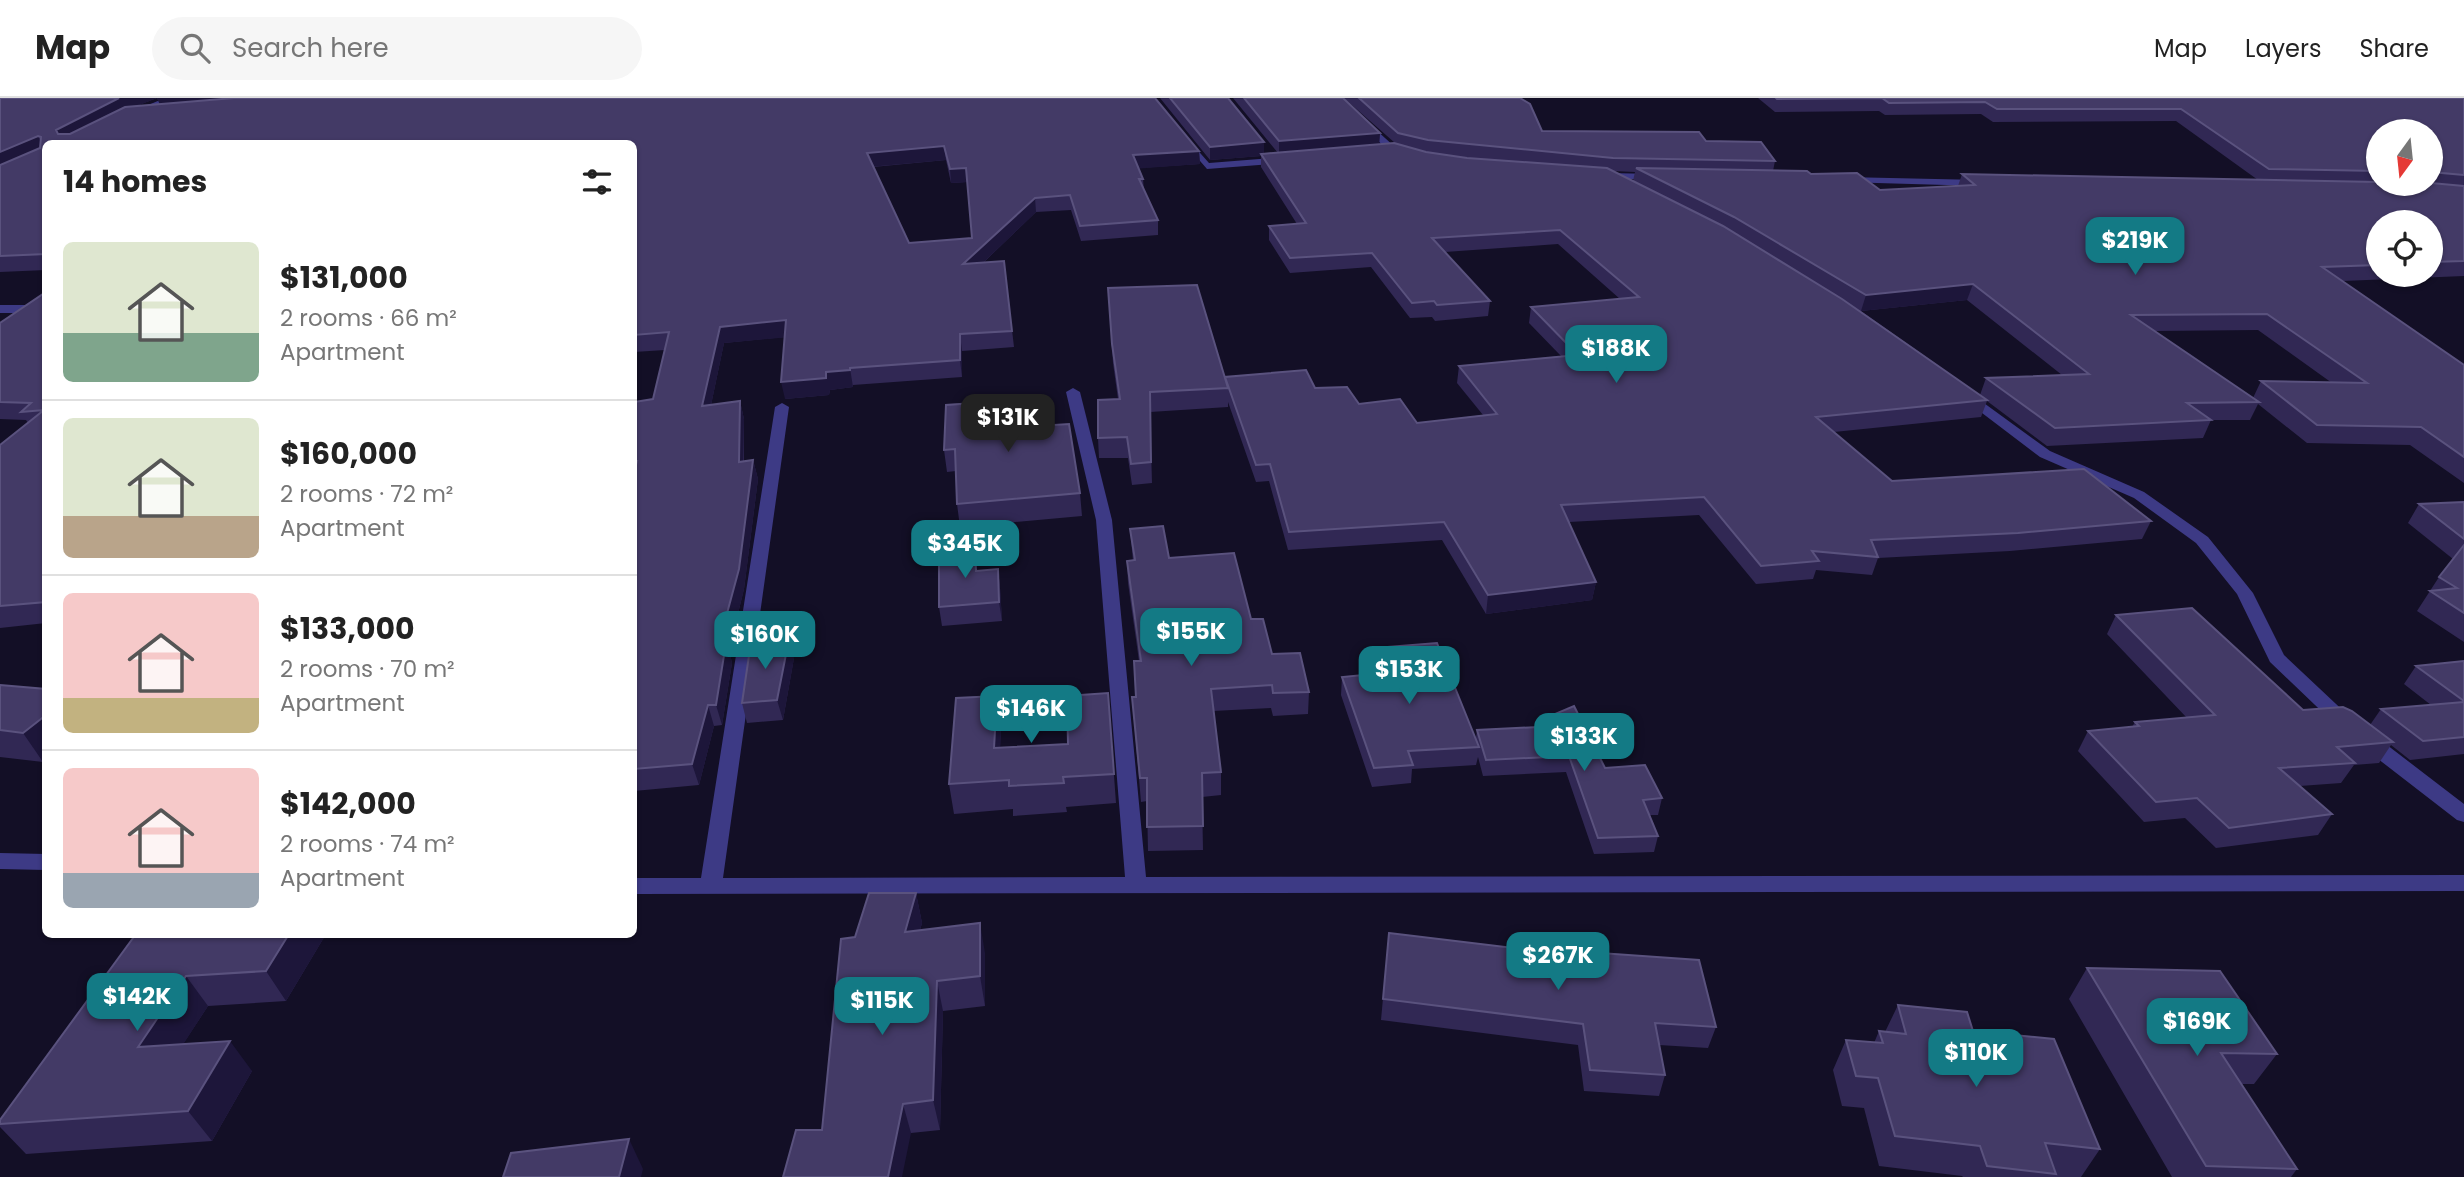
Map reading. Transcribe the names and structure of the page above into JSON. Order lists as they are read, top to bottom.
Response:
{
  "north": "bottom",
  "page": {
    "header": "Map",
    "search": "Search here",
    "nav": ["Map", "Layers", "Share"],
    "heading": "14 homes",
    "price": [
      "$219K",
      "$188K",
      "$131K",
      "$345K",
      "$155K",
      "$160K",
      "$153K",
      "$146K",
      "$133K",
      "$267K",
      "$142K",
      "$115K",
      "$169K",
      "$110K"
    ],
    "list": [
      {
        "name": "$131,000",
        "note": "2 rooms · 66 m² · Apartment"
      },
      {
        "name": "$160,000",
        "note": "2 rooms · 72 m² · Apartment"
      },
      {
        "name": "$133,000",
        "note": "2 rooms · 70 m² · Apartment"
      },
      {
        "name": "$142,000",
        "note": "2 rooms · 74 m² · Apartment"
      }
    ]
  }
}
